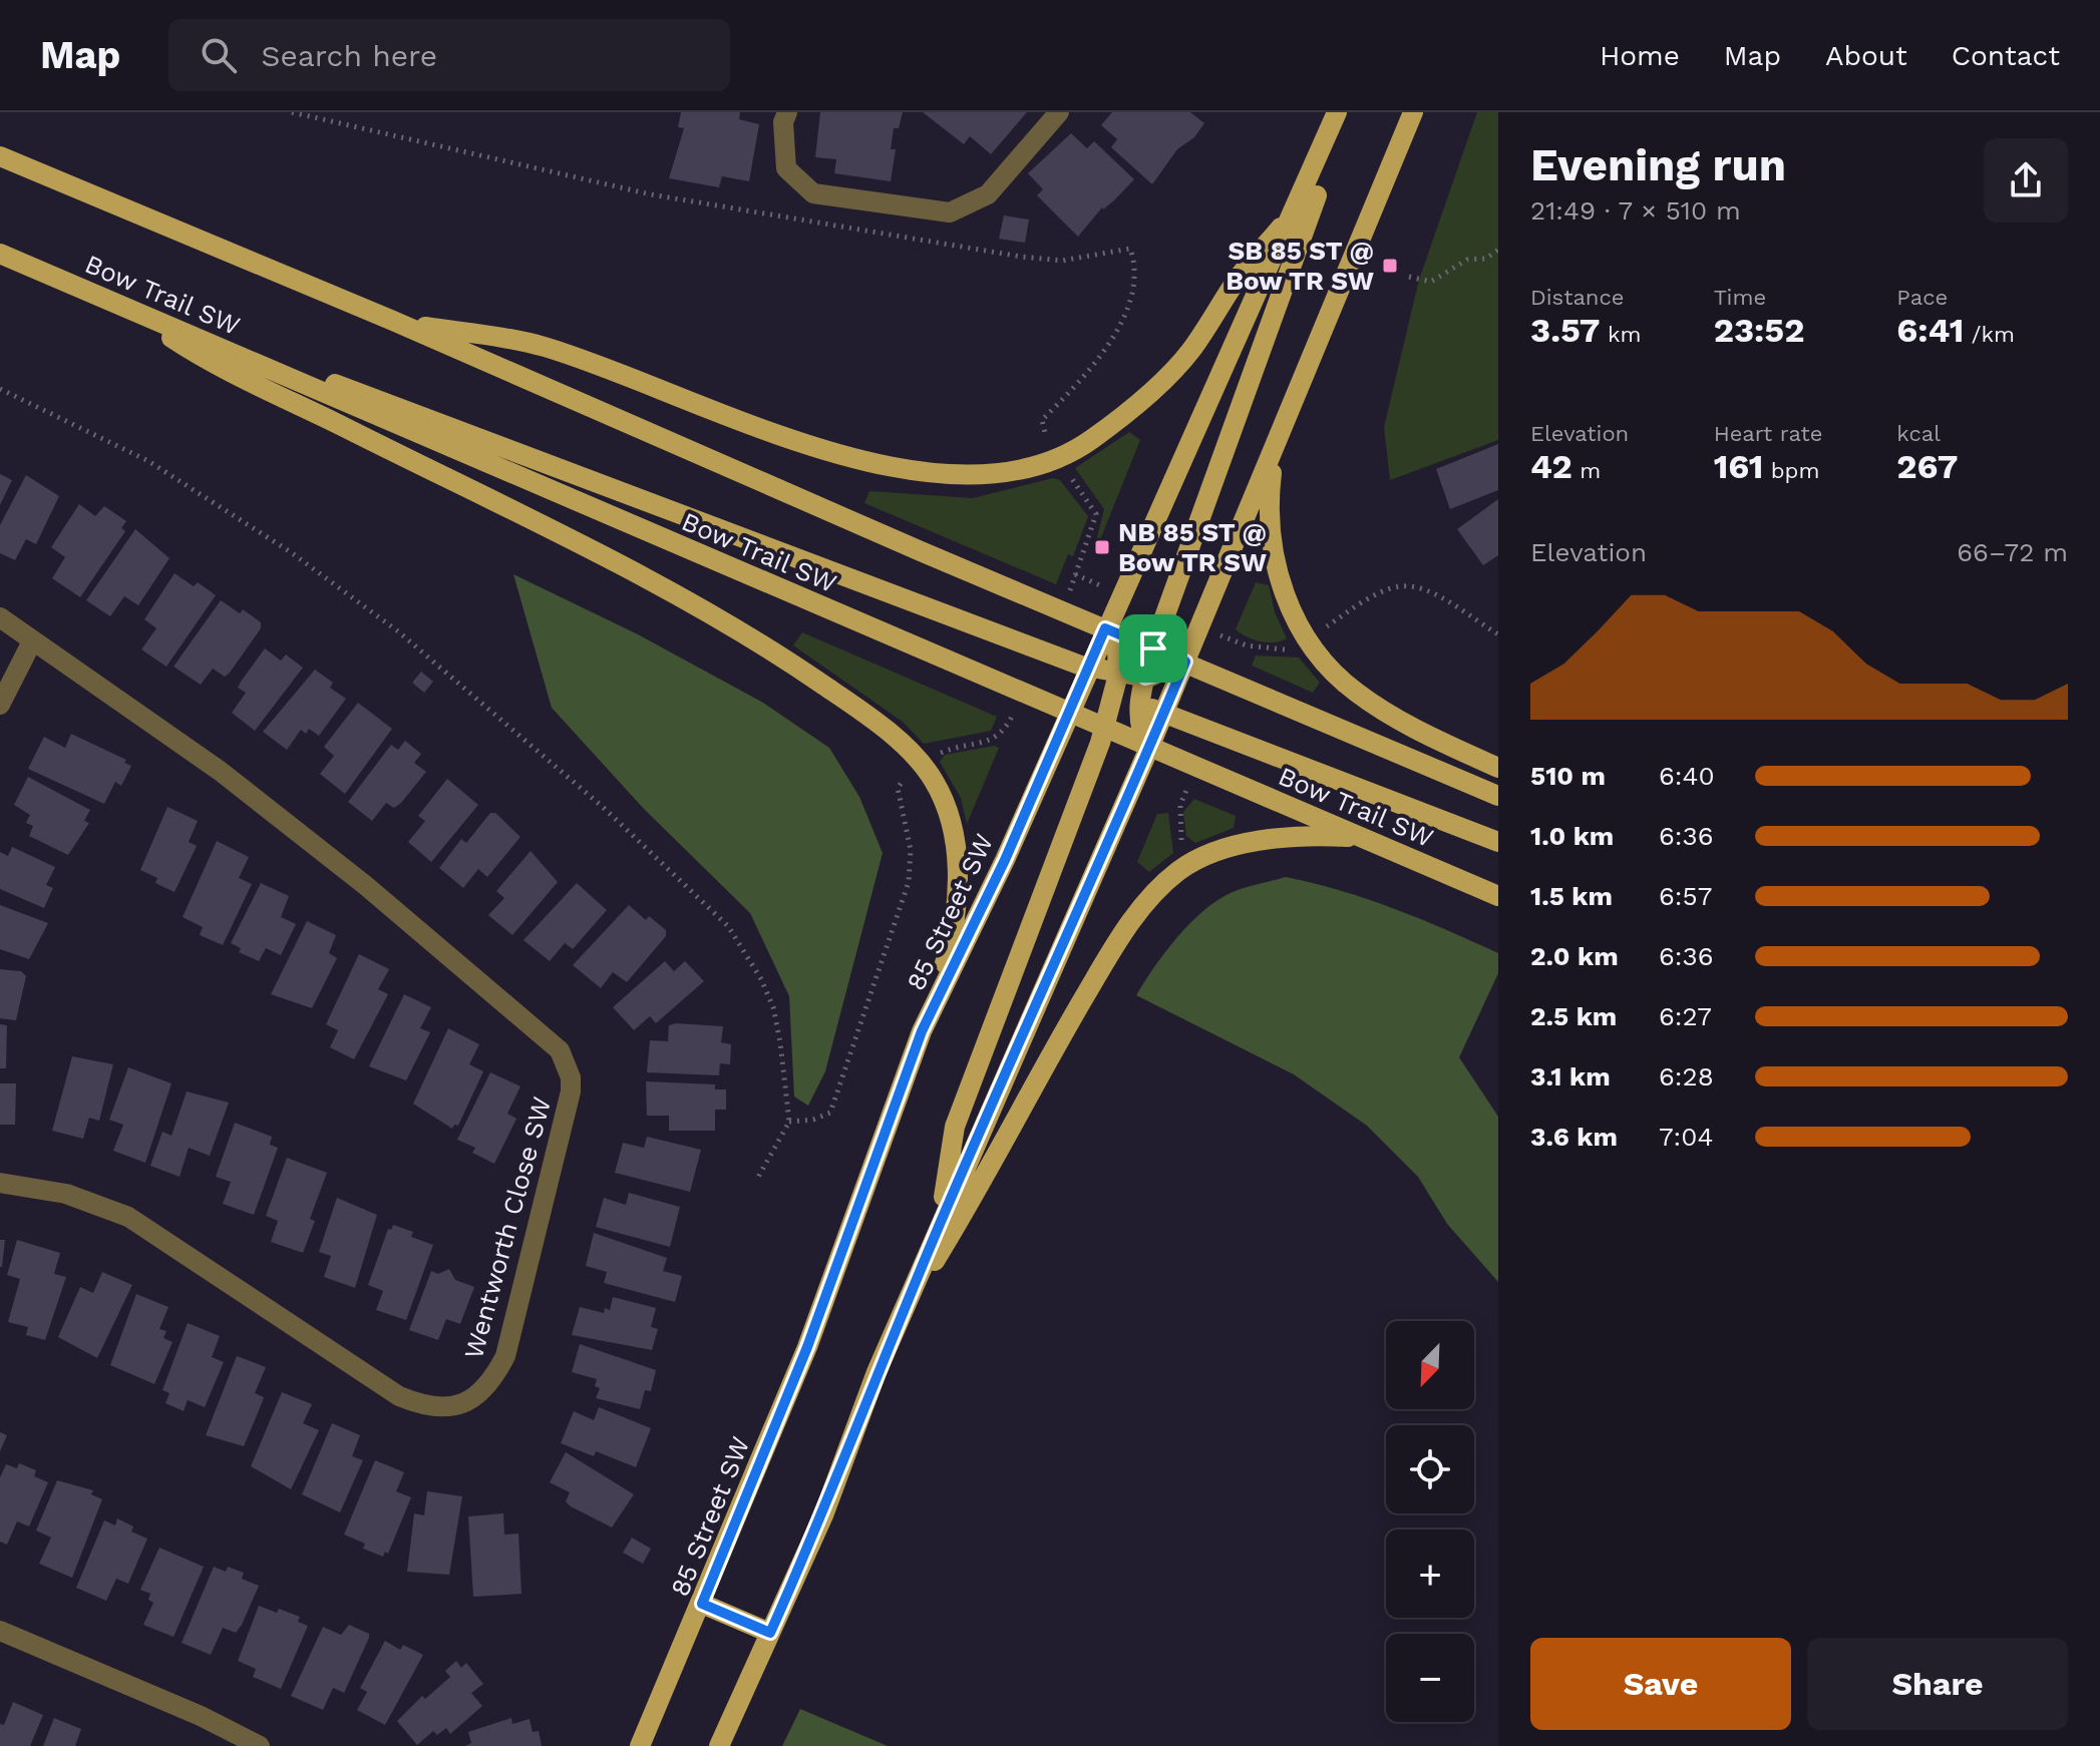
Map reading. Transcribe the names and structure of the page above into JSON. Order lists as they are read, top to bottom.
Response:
{
  "streets": {
    "main road": ["Bow Trail SW", "85 Street SW"],
    "street": ["Wentworth Close SW"]
  },
  "crossings": [
    ["Bow Trail SW", "85 Street SW"]
  ],
  "places": {
    "transit": ["SB 85 ST @ Bow TR SW", "NB 85 ST @ Bow TR SW"]
  },
  "north": "bottom left",
  "page": {
    "header": "Map",
    "search": "Search here",
    "nav": [
      "Home",
      "Map",
      "About",
      "Contact"
    ],
    "heading": ["Evening run", "21:49 · 7 × 510 m"],
    "stats": [
      ["Distance", "3.57 km"],
      ["Time", "23:52"],
      ["Pace", "6:41 /km"],
      ["Elevation", "42 m"],
      ["Heart rate", "161 bpm"],
      ["kcal", "267"]
    ],
    "chart": ["Elevation", "66–72 m"],
    "list": [
      {
        "name": "510 m",
        "note": "6:40"
      },
      {
        "name": "1.0 km",
        "note": "6:36"
      },
      {
        "name": "1.5 km",
        "note": "6:57"
      },
      {
        "name": "2.0 km",
        "note": "6:36"
      },
      {
        "name": "2.5 km",
        "note": "6:27"
      },
      {
        "name": "3.1 km",
        "note": "6:28"
      },
      {
        "name": "3.6 km",
        "note": "7:04"
      }
    ],
    "map_buttons": ["+", "−"],
    "buttons": ["Save", "Share"]
  }
}
